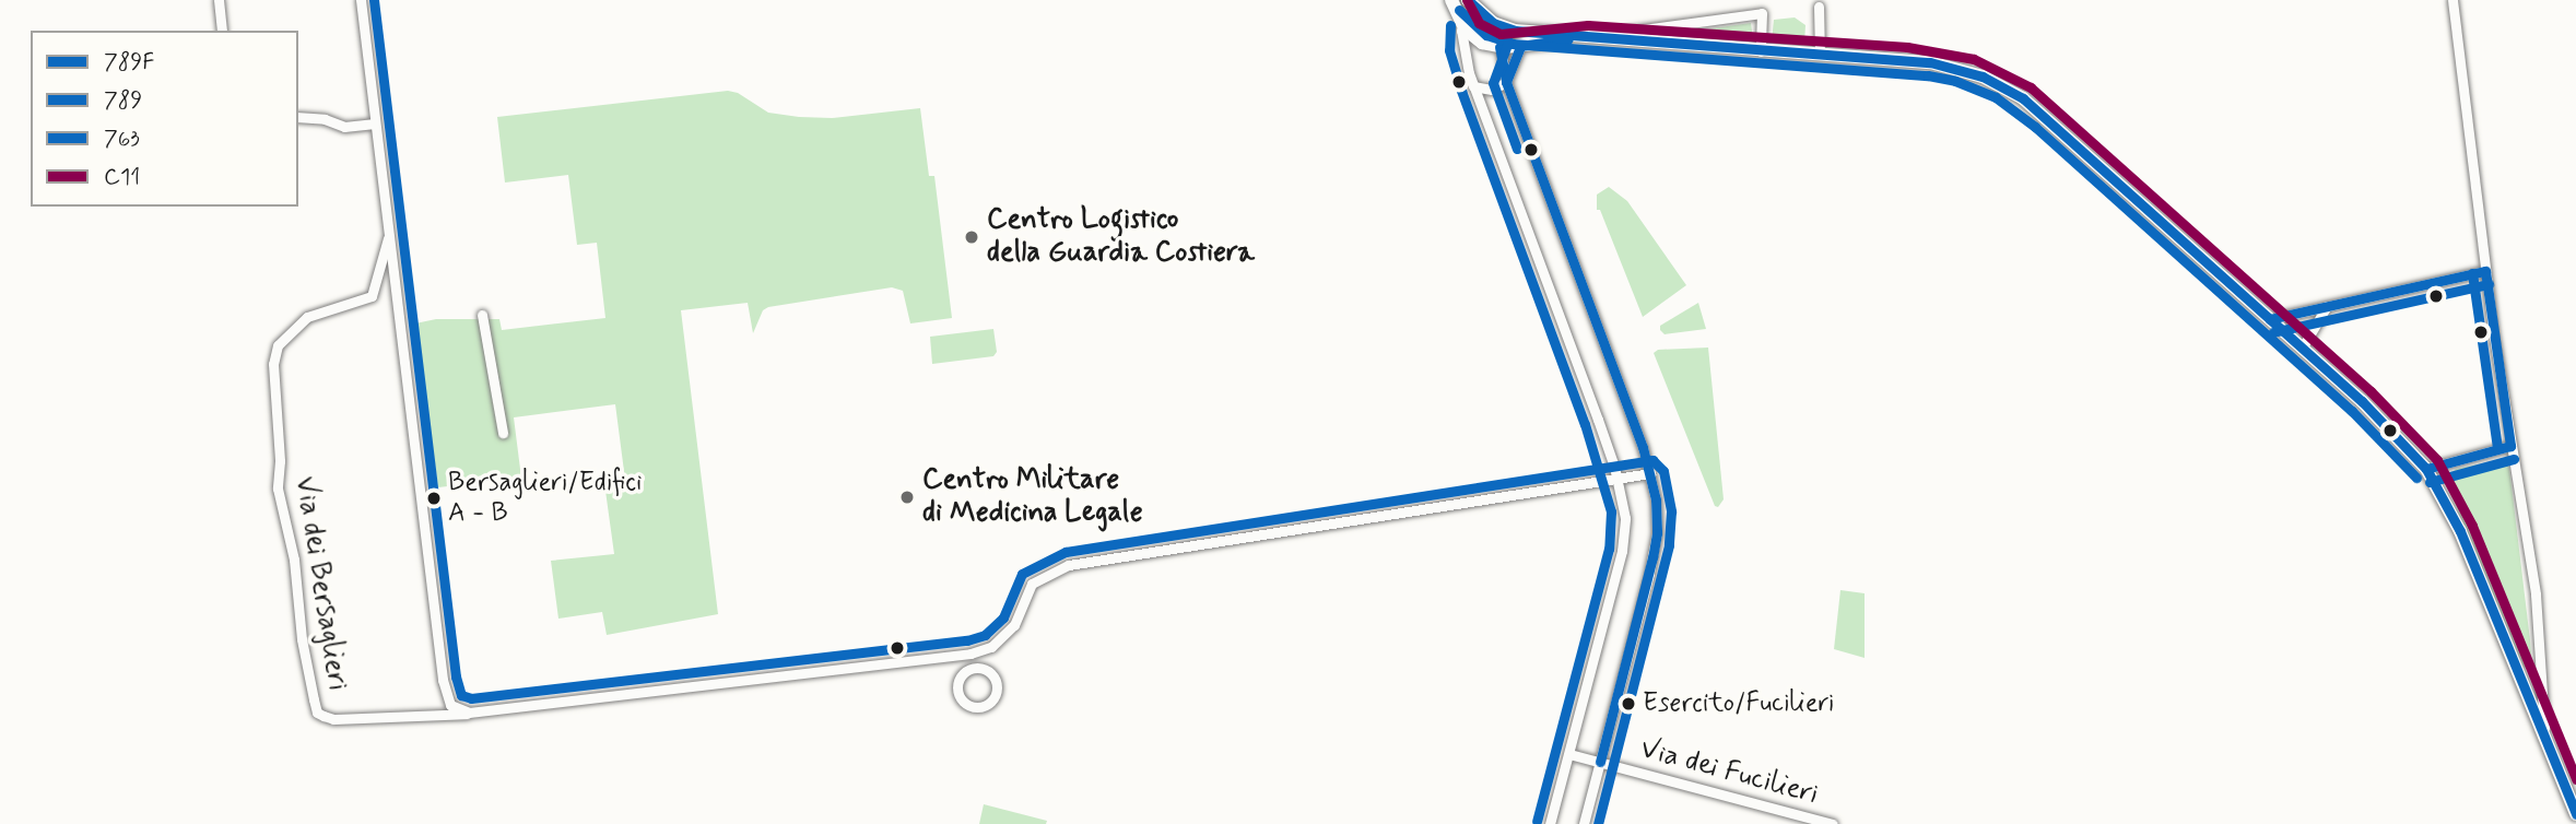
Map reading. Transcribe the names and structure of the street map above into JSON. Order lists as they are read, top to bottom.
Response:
{
  "streets": {
    "street": ["Via dei Bersaglieri", "Via dei Fucilieri"]
  },
  "places": [
    "Centro Logistico della Guardia Costiera",
    "Centro Militare di Medicina Legale",
    "Bersaglieri/Edifici A - B",
    "Esercito/Fucilieri"
  ],
  "lines": [
    "transit line 789F",
    "transit line 763",
    "transit line C11",
    "transit line 789"
  ],
  "legend": [
    "789F",
    "789",
    "763",
    "C11"
  ]
}
